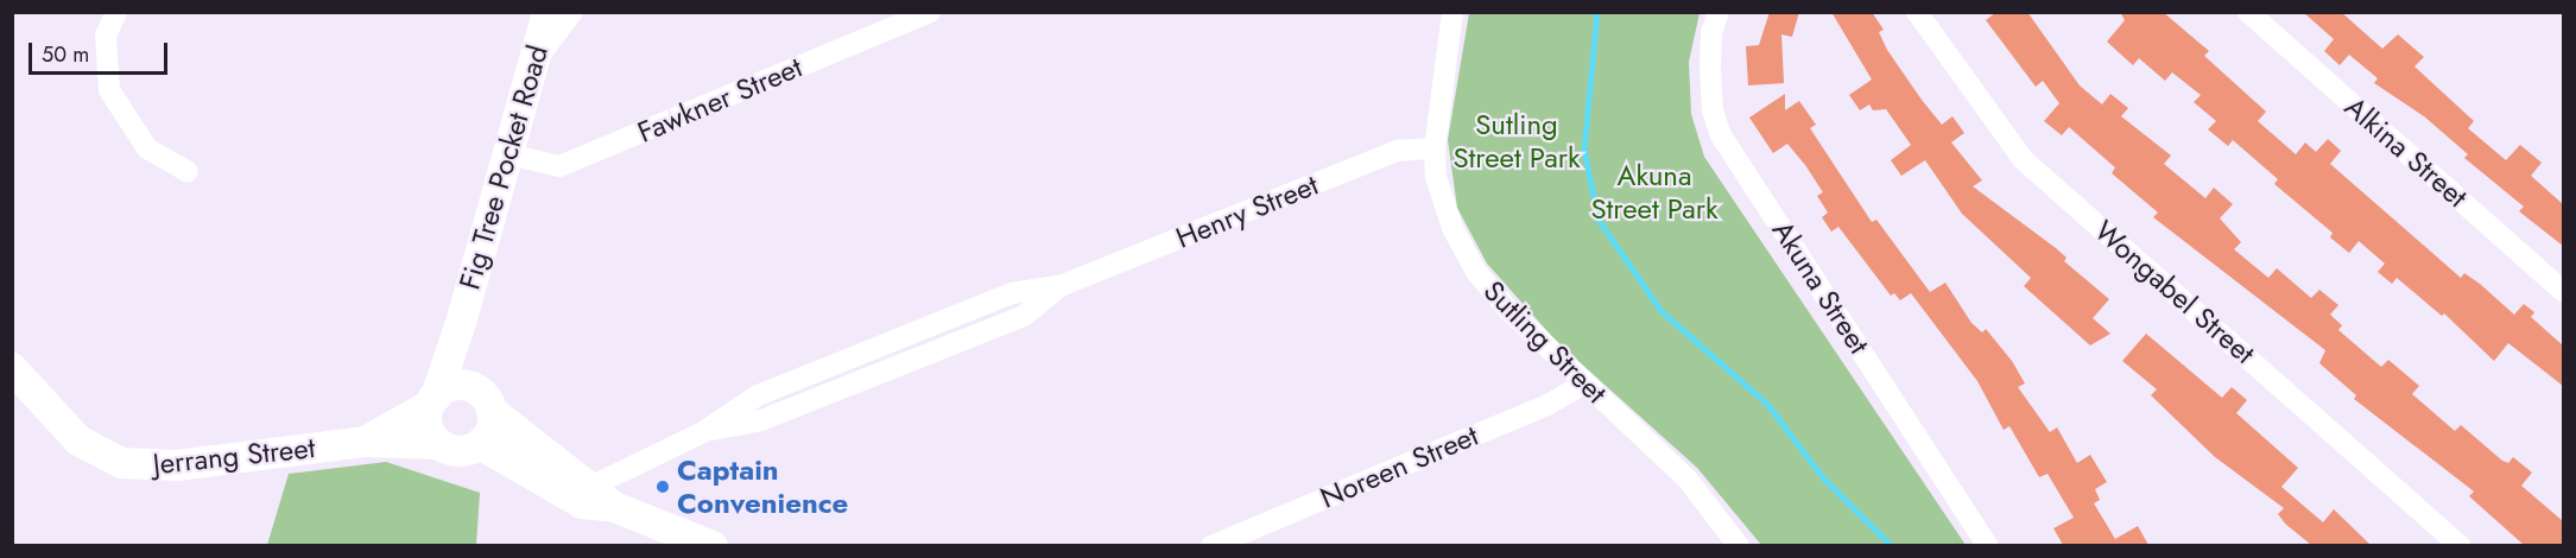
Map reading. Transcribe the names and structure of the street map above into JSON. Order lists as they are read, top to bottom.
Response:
{
  "streets": {
    "main road": ["Fig Tree Pocket Road", "Jerrang Street"],
    "street": [
      "Fawkner Street",
      "Alkina Street",
      "Henry Street",
      "Akuna Street",
      "Wongabel Street",
      "Sutling Street",
      "Noreen Street"
    ]
  },
  "crossings": [
    ["Fawkner Street", "Fig Tree Pocket Road"],
    ["Fig Tree Pocket Road", "Henry Street"],
    ["Fig Tree Pocket Road", "Jerrang Street"],
    ["Henry Street", "Sutling Street"],
    ["Sutling Street", "Noreen Street"]
  ],
  "parks": ["Sutling Street Park", "Akuna Street Park"],
  "places": ["Captain Convenience"],
  "scale_bar": "50 m"
}
